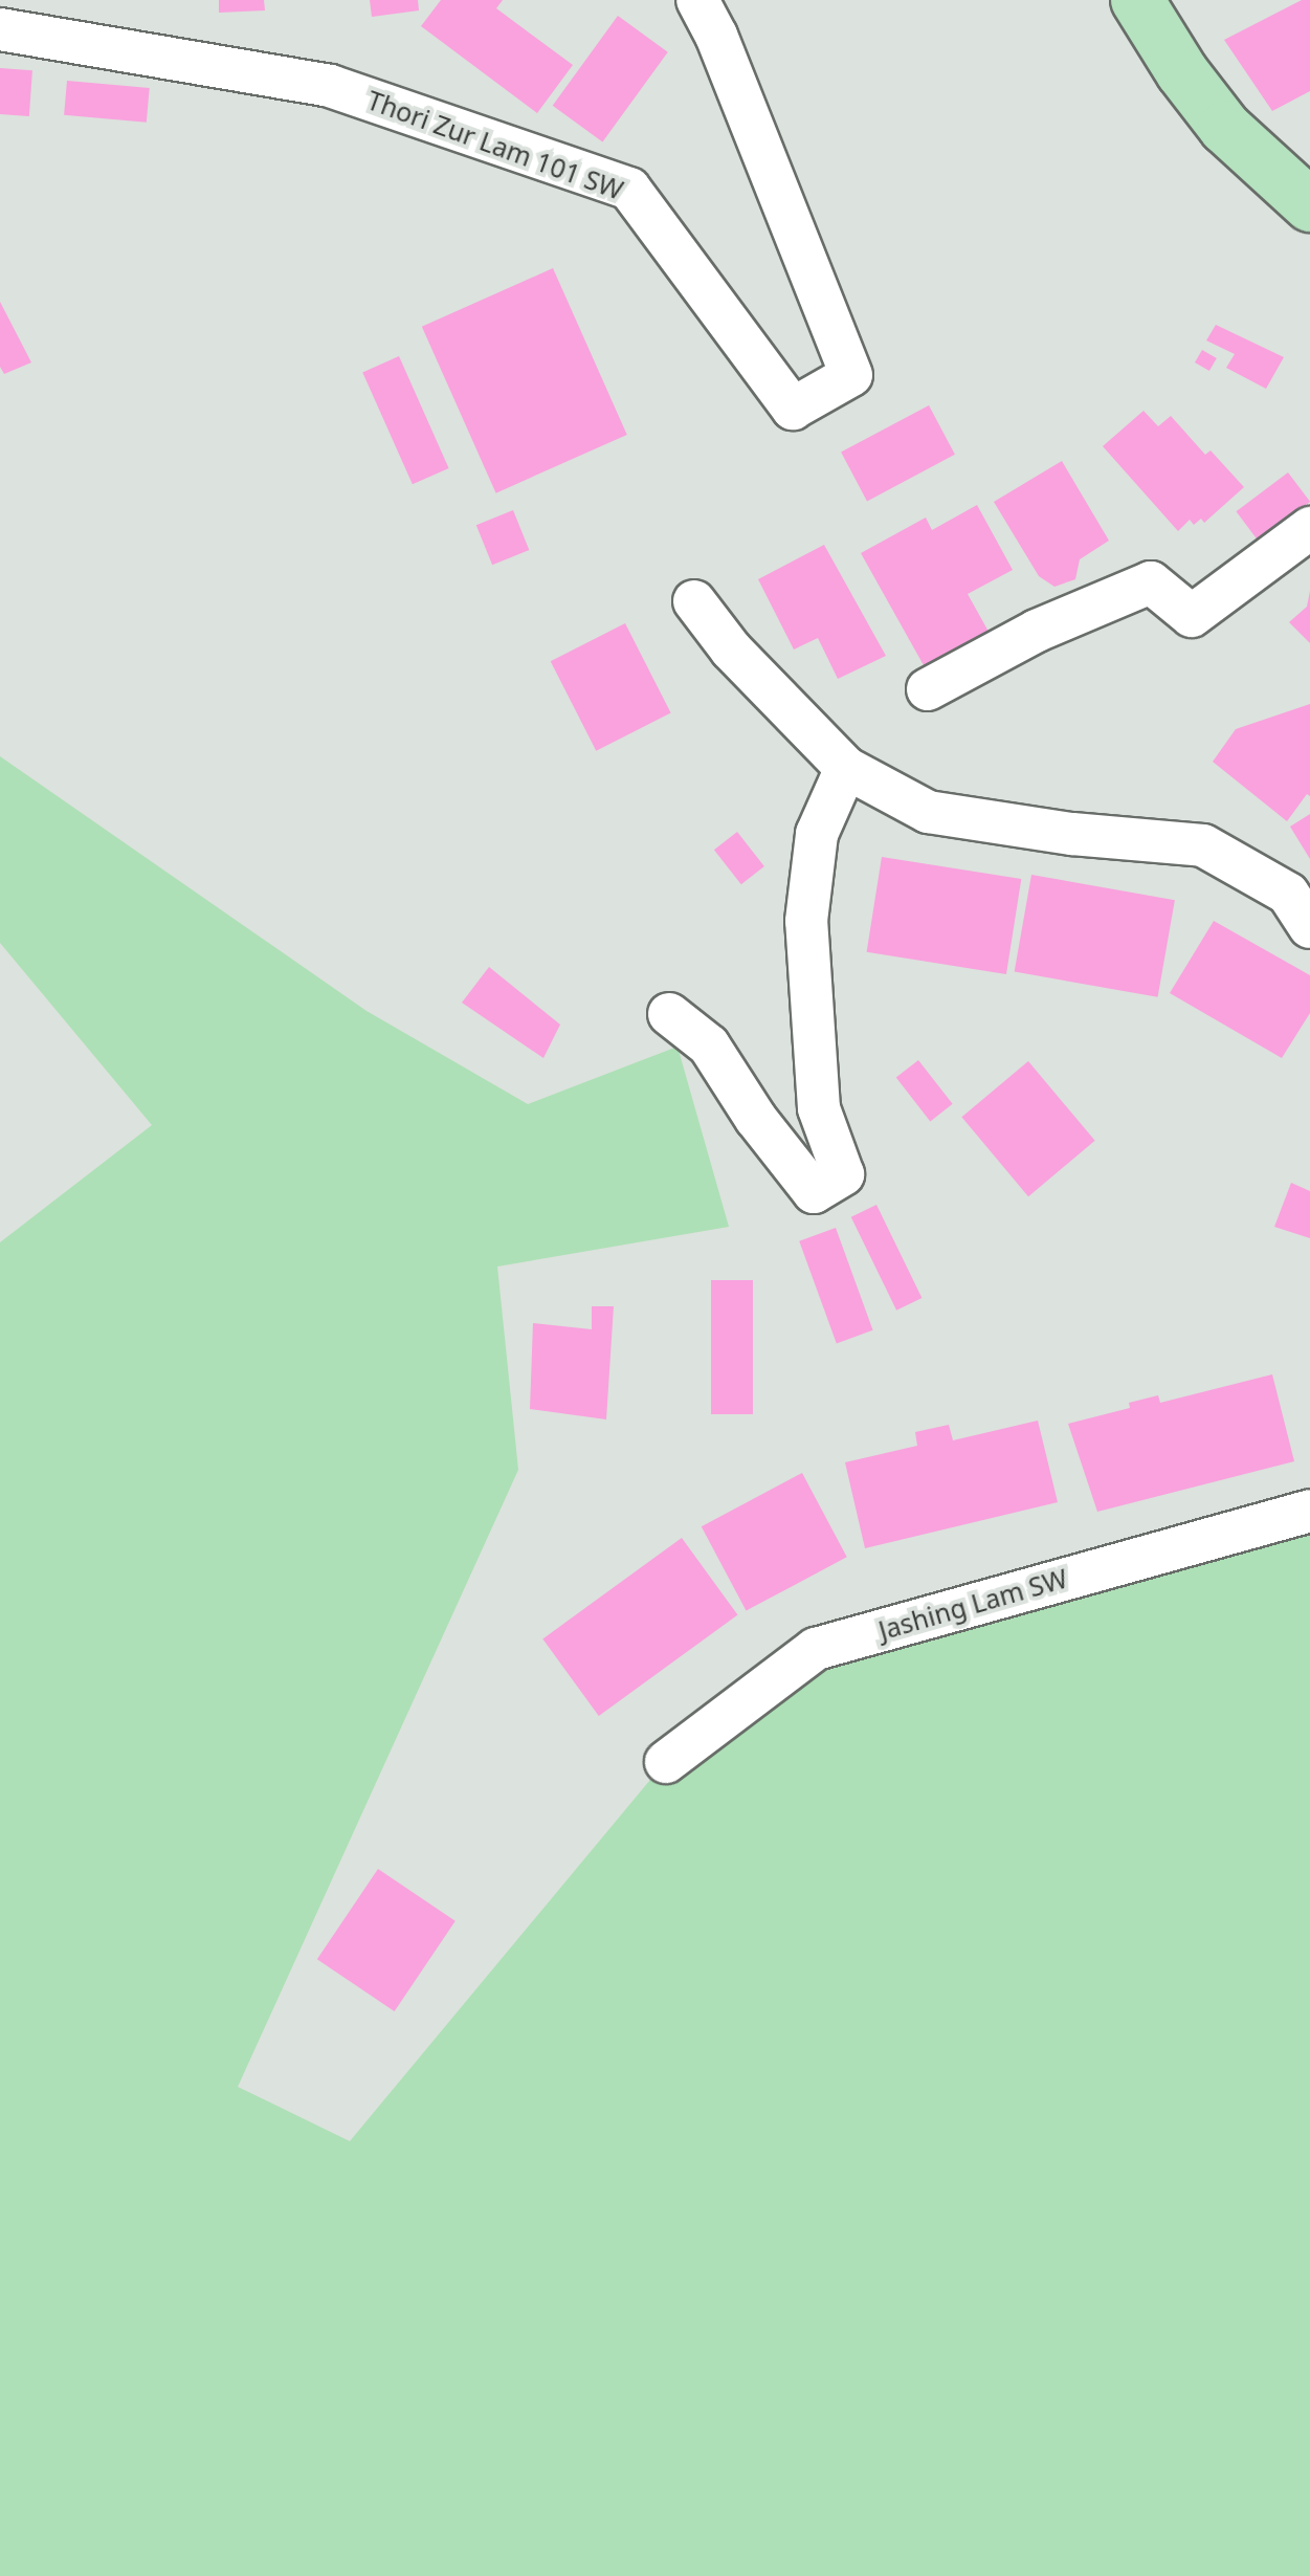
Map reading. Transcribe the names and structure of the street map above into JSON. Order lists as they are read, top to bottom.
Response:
{
  "streets": {
    "street": ["Thori Zur Lam 101 SW", "Jashing Lam SW"]
  }
}
